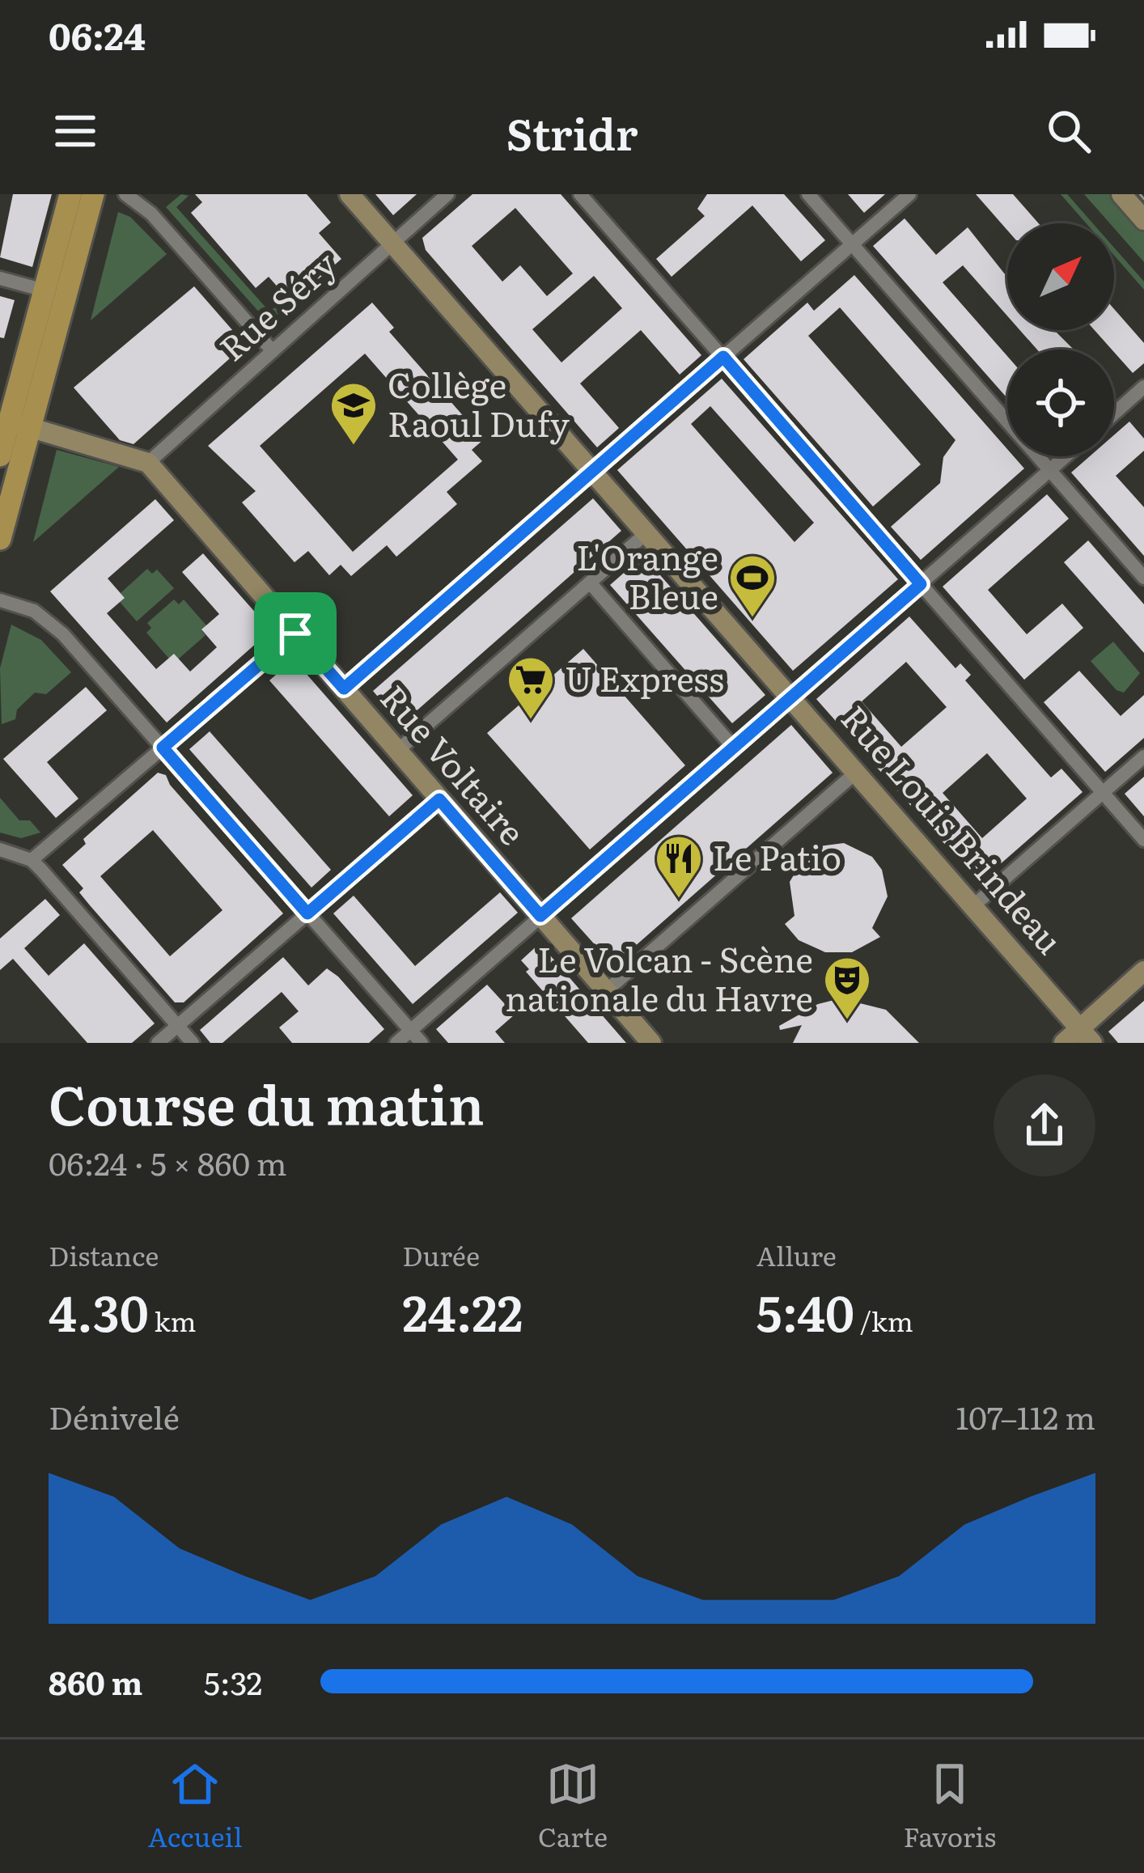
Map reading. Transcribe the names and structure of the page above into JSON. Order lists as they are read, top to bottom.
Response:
{
  "streets": {
    "main road": ["Rue Voltaire", "Rue Louis Brindeau"],
    "street": ["Rue Séry"]
  },
  "crossings": [
    ["Rue Séry", "Rue Voltaire"],
    ["Rue Séry", "Rue Louis Brindeau"]
  ],
  "places": {
    "school or university": ["Collège Raoul Dufy"],
    "sports": ["L'Orange Bleue"],
    "supermarket": ["U Express"],
    "restaurant": ["Le Patio"],
    "theatre": ["Le Volcan - Scène nationale du Havre"]
  },
  "north": "top right",
  "page": {
    "status": "06:24",
    "header": "Stridr",
    "heading": ["Course du matin", "06:24 · 5 × 860 m"],
    "stats": [
      ["Distance", "4.30 km"],
      ["Durée", "24:22"],
      ["Allure", "5:40 /km"]
    ],
    "chart": ["Dénivelé", "107–112 m"],
    "list": [
      {
        "name": "860 m",
        "note": "5:32"
      }
    ],
    "tabs": ["Accueil", "Carte", "Favoris"]
  }
}
